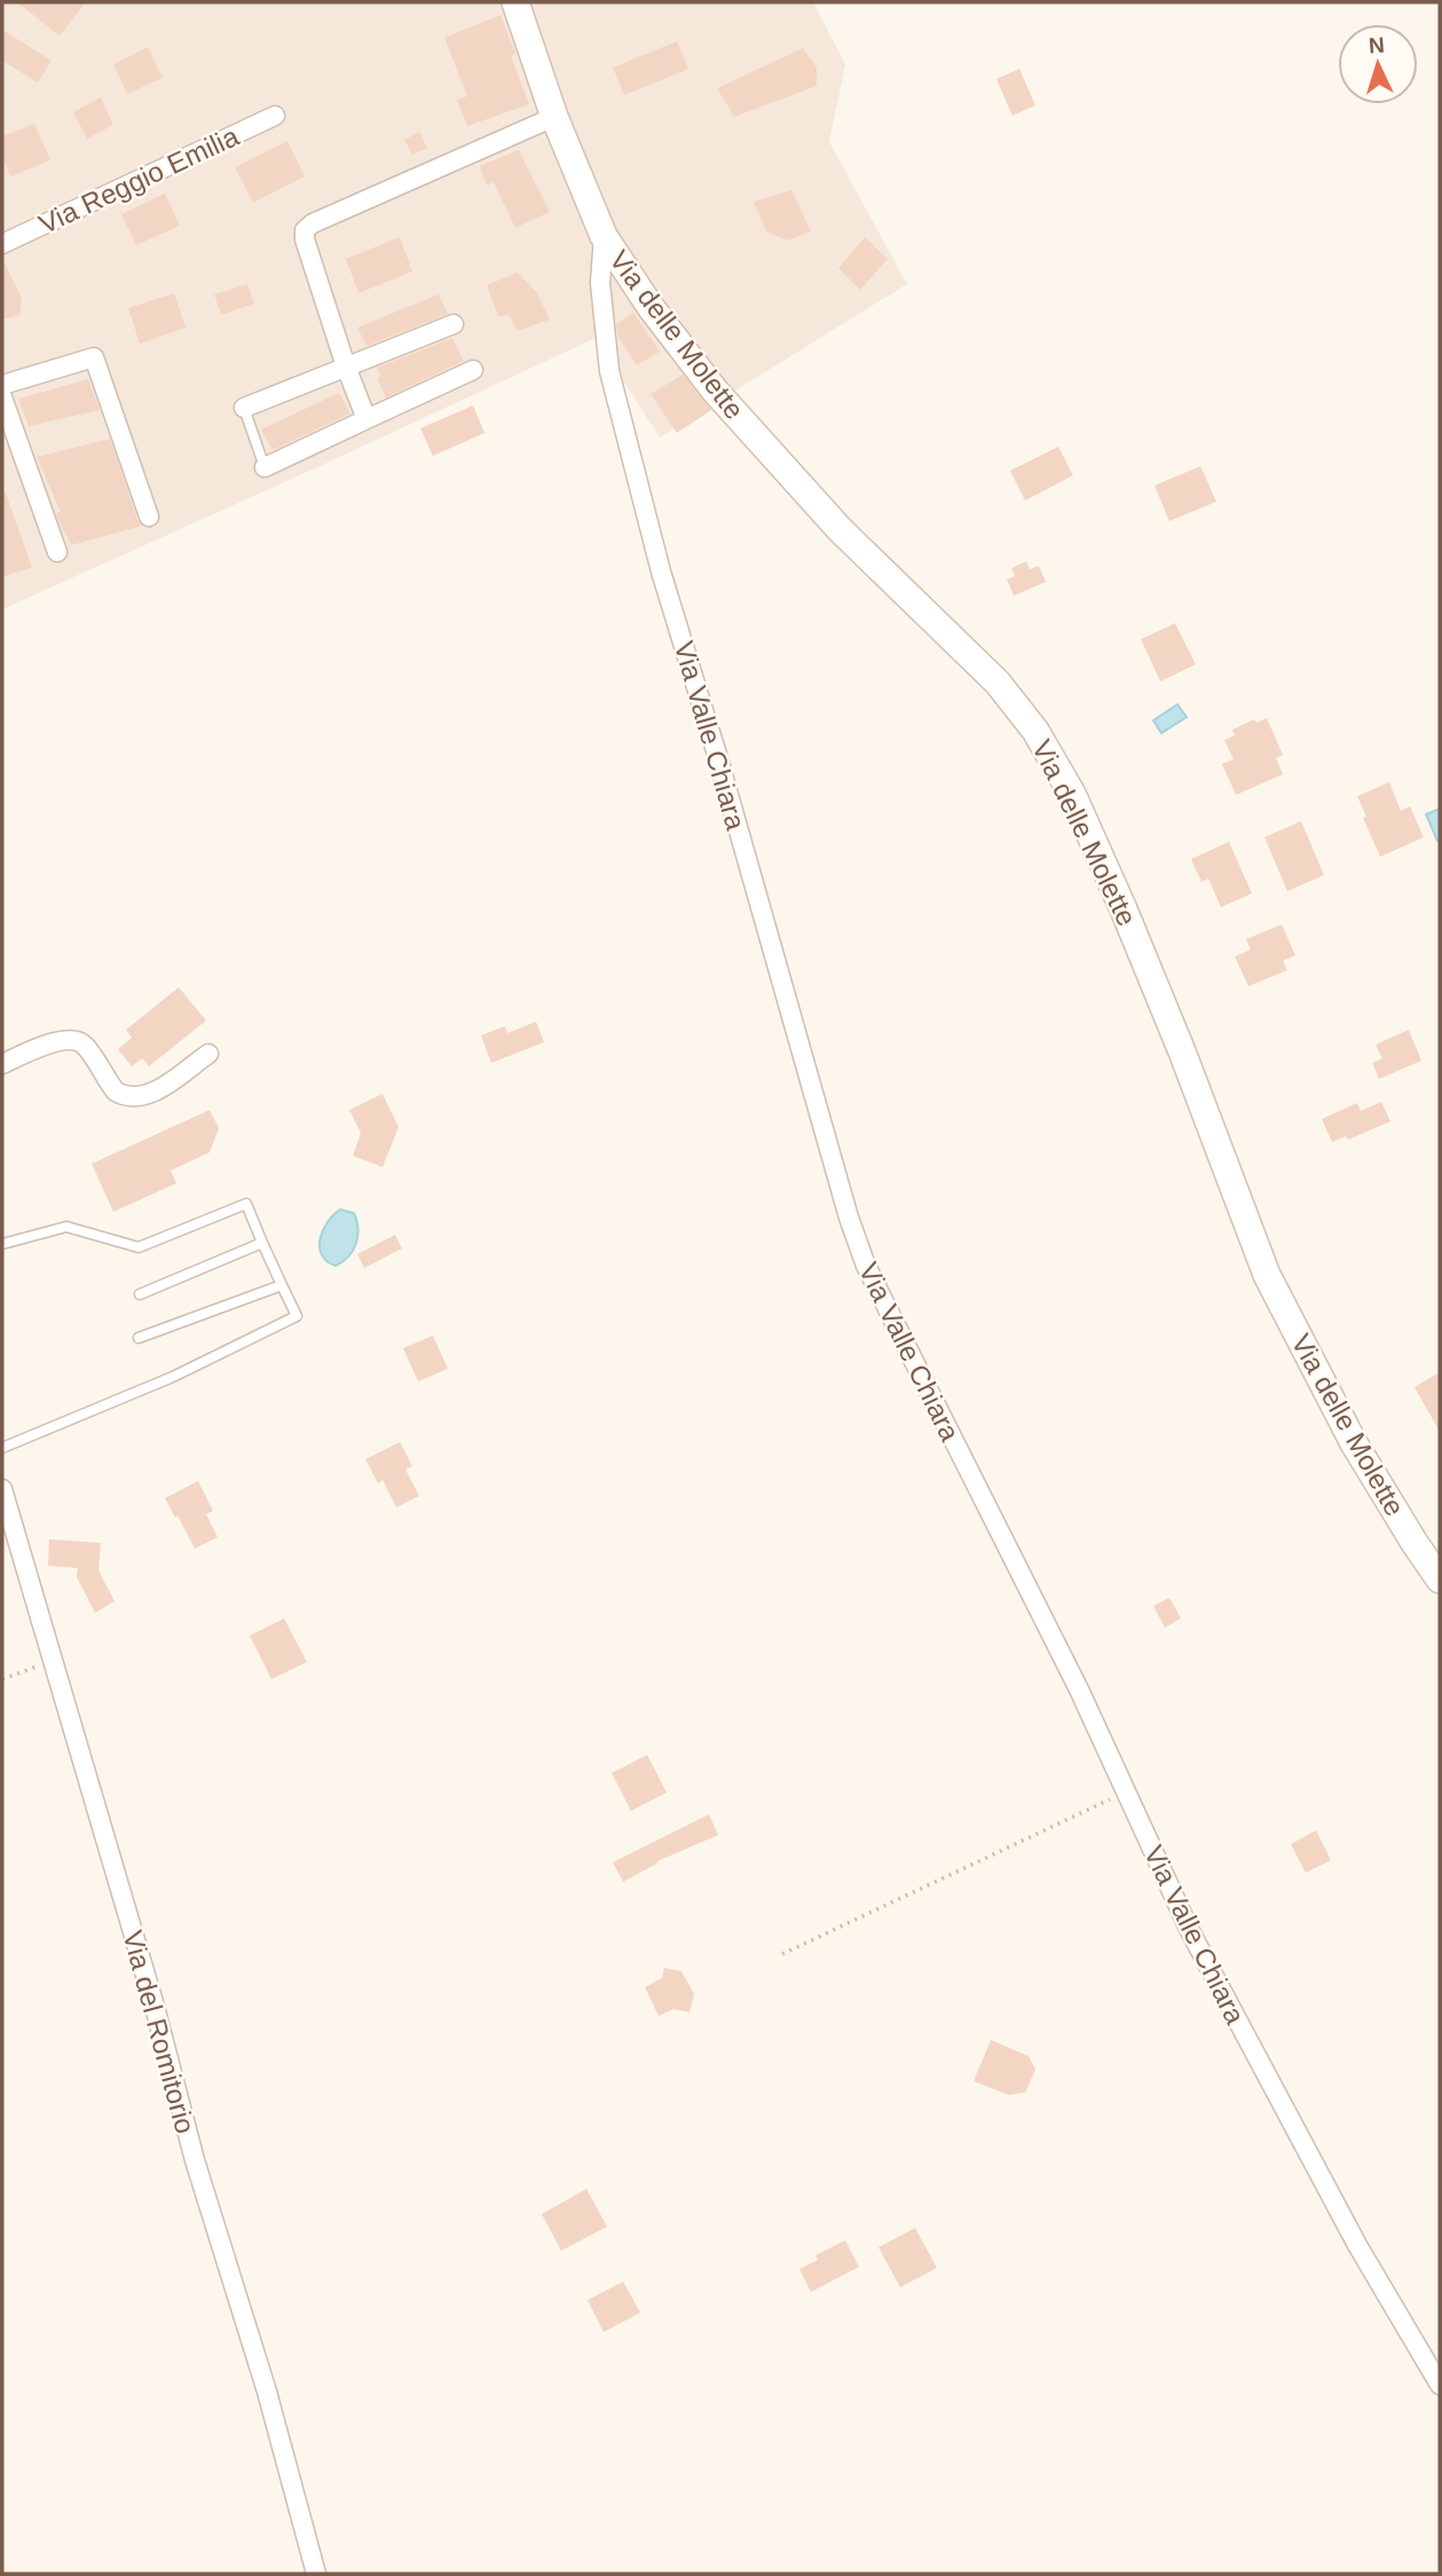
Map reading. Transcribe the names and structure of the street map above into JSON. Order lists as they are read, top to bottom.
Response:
{
  "streets": {
    "street": [
      "Via Reggio Emilia",
      "Via delle Molette",
      "Via Valle Chiara",
      "Via del Romitorio"
    ]
  },
  "crossings": [
    ["Via delle Molette", "Via Valle Chiara"]
  ],
  "north": "top"
}
